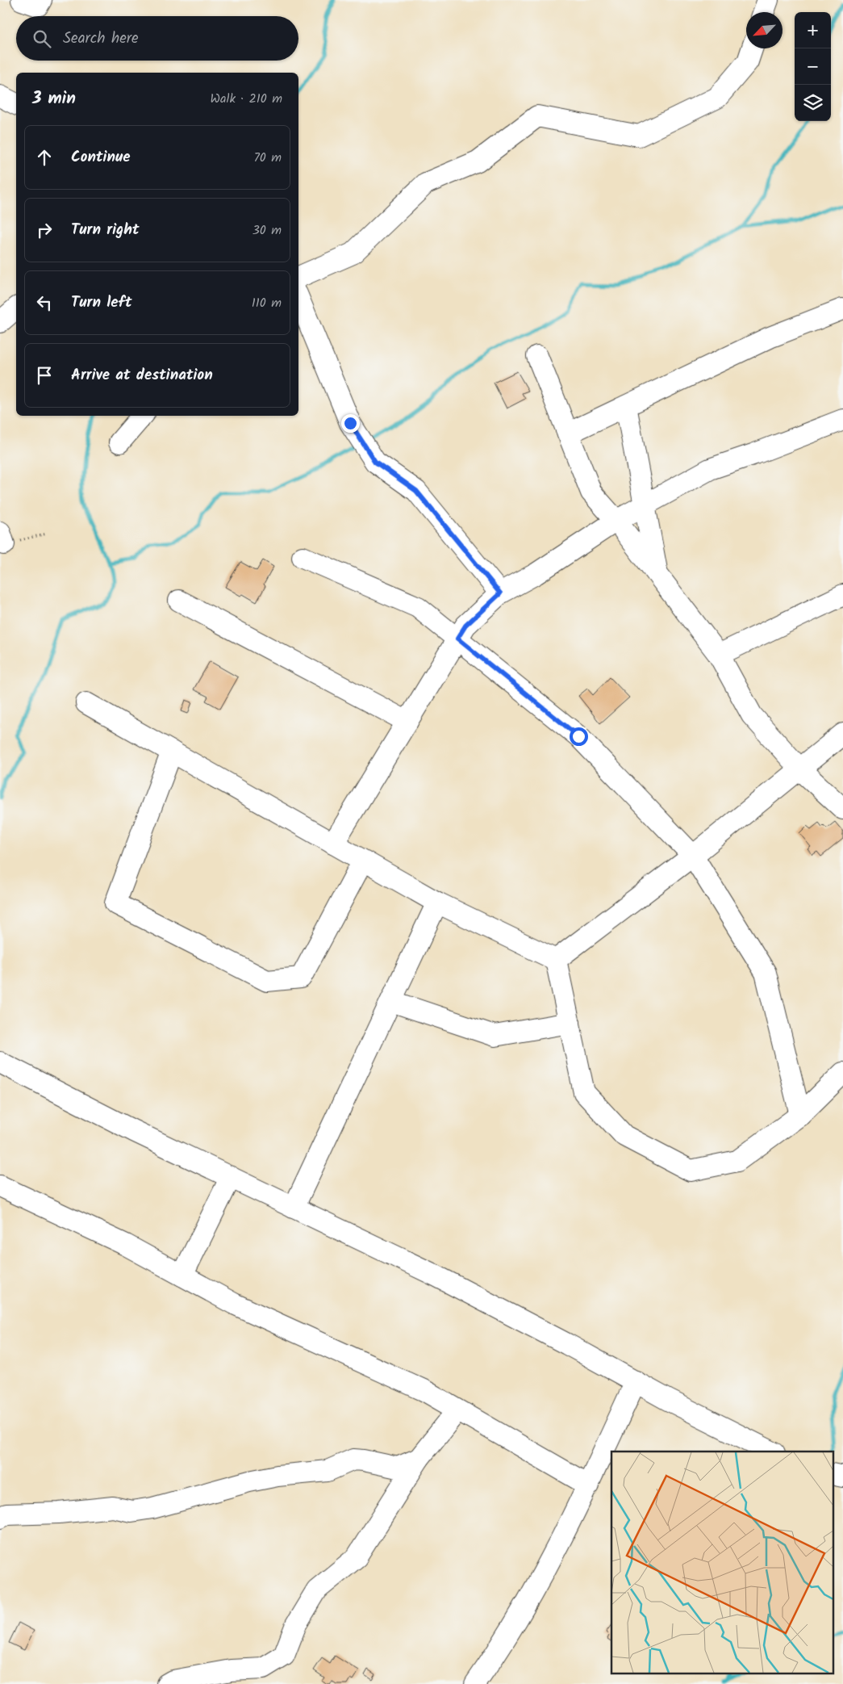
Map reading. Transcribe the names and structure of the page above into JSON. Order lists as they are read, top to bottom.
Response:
{
  "north": "bottom left",
  "page": {
    "map_buttons": ["+", "−"],
    "search": "Search here",
    "heading": ["3 min", "Walk · 210 m"],
    "list": [
      ["Continue", "70 m"],
      ["Turn right", "30 m"],
      ["Turn left", "110 m"],
      "Arrive at destination"
    ]
  }
}
